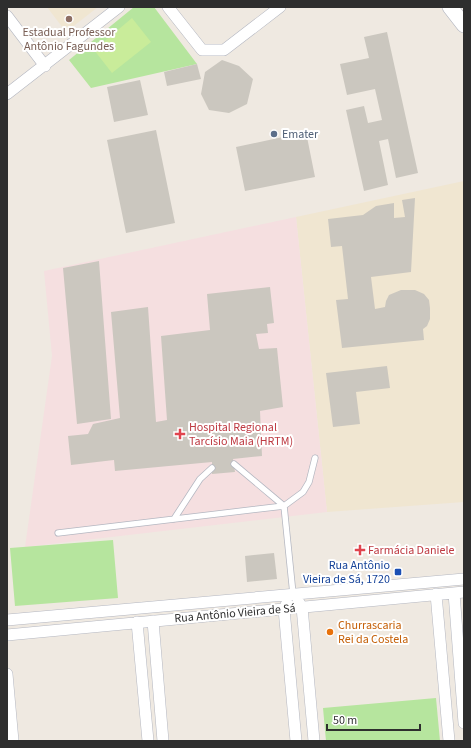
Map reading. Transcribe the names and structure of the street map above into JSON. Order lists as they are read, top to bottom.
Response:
{
  "streets": {
    "street": ["Rua Antônio Vieira de Sá"]
  },
  "places": {
    "other": ["Estadual Professor Antônio Fagundes", "Emater", "Churrascaria Rei da Costela"],
    "health": ["Hospital Regional Tarcísio Maia (HRTM)", "Farmácia Daniele"],
    "transit": ["Rua Antônio Vieira de Sá, 1720"]
  },
  "scale_bar": "50 m"
}
